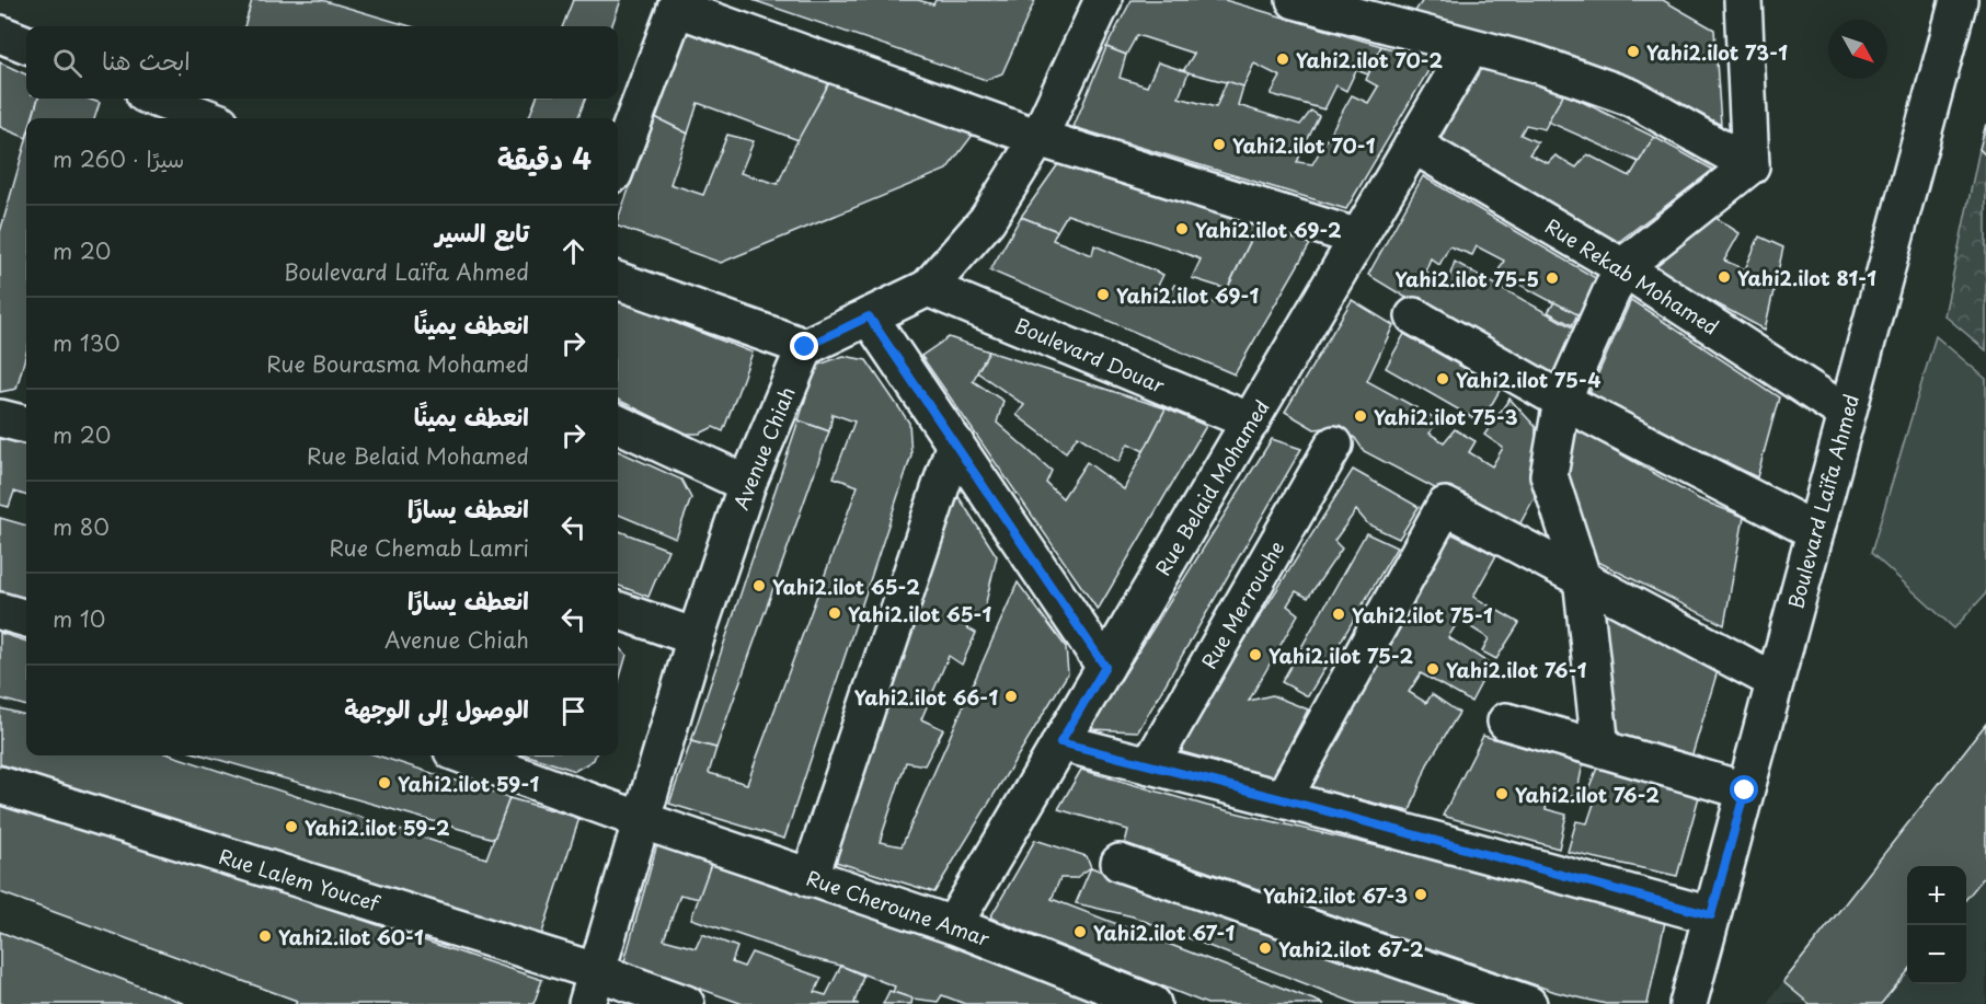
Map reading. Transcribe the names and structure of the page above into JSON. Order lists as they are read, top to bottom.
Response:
{
  "streets": {
    "street": [
      "Rue Rekab Mohamed",
      "Boulevard Douar",
      "Avenue Chiah",
      "Rue Belaid Mohamed",
      "Boulevard Laïfa Ahmed",
      "Rue Merrouche",
      "Rue Lalem Youcef",
      "Rue Cheroune Amar"
    ]
  },
  "crossings": [
    ["Rue Rekab Mohamed", "Rue Belaid Mohamed"],
    ["Rue Rekab Mohamed", "Boulevard Laïfa Ahmed"],
    ["Boulevard Douar", "Rue Belaid Mohamed"],
    ["Avenue Chiah", "Rue Lalem Youcef"],
    ["Avenue Chiah", "Rue Cheroune Amar"],
    ["Rue Belaid Mohamed", "Rue Cheroune Amar"]
  ],
  "places": [
    "Yahi2.ilot 73-1",
    "Yahi2.ilot 70-2",
    "Yahi2.ilot 70-1",
    "Yahi2.ilot 69-2",
    "Yahi2.ilot 81-1",
    "Yahi2.ilot 75-5",
    "Yahi2.ilot 69-1",
    "Yahi2.ilot 75-4",
    "Yahi2.ilot 75-3",
    "Yahi2.ilot 65-2",
    "Yahi2.ilot 65-1",
    "Yahi2.ilot 75-1",
    "Yahi2.ilot 75-2",
    "Yahi2.ilot 76-1",
    "Yahi2.ilot 66-1",
    "Yahi2.ilot 59-1",
    "Yahi2.ilot 76-2",
    "Yahi2.ilot 59-2",
    "Yahi2.ilot 67-3",
    "Yahi2.ilot 67-1",
    "Yahi2.ilot 60-1",
    "Yahi2.ilot 67-2"
  ],
  "north": "bottom right",
  "page": {
    "search": "ابحث هنا",
    "heading": ["4 دقيقة", "سيرًا · 260 m"],
    "list": [
      ["تابع السير", "Boulevard Laïfa Ahmed", "20 m"],
      ["انعطف يمينًا", "Rue Bourasma Mohamed", "130 m"],
      ["انعطف يمينًا", "Rue Belaid Mohamed", "20 m"],
      ["انعطف يسارًا", "Rue Chemab Lamri", "80 m"],
      ["انعطف يسارًا", "Avenue Chiah", "10 m"],
      "الوصول إلى الوجهة"
    ],
    "map_buttons": ["+", "−"]
  }
}
